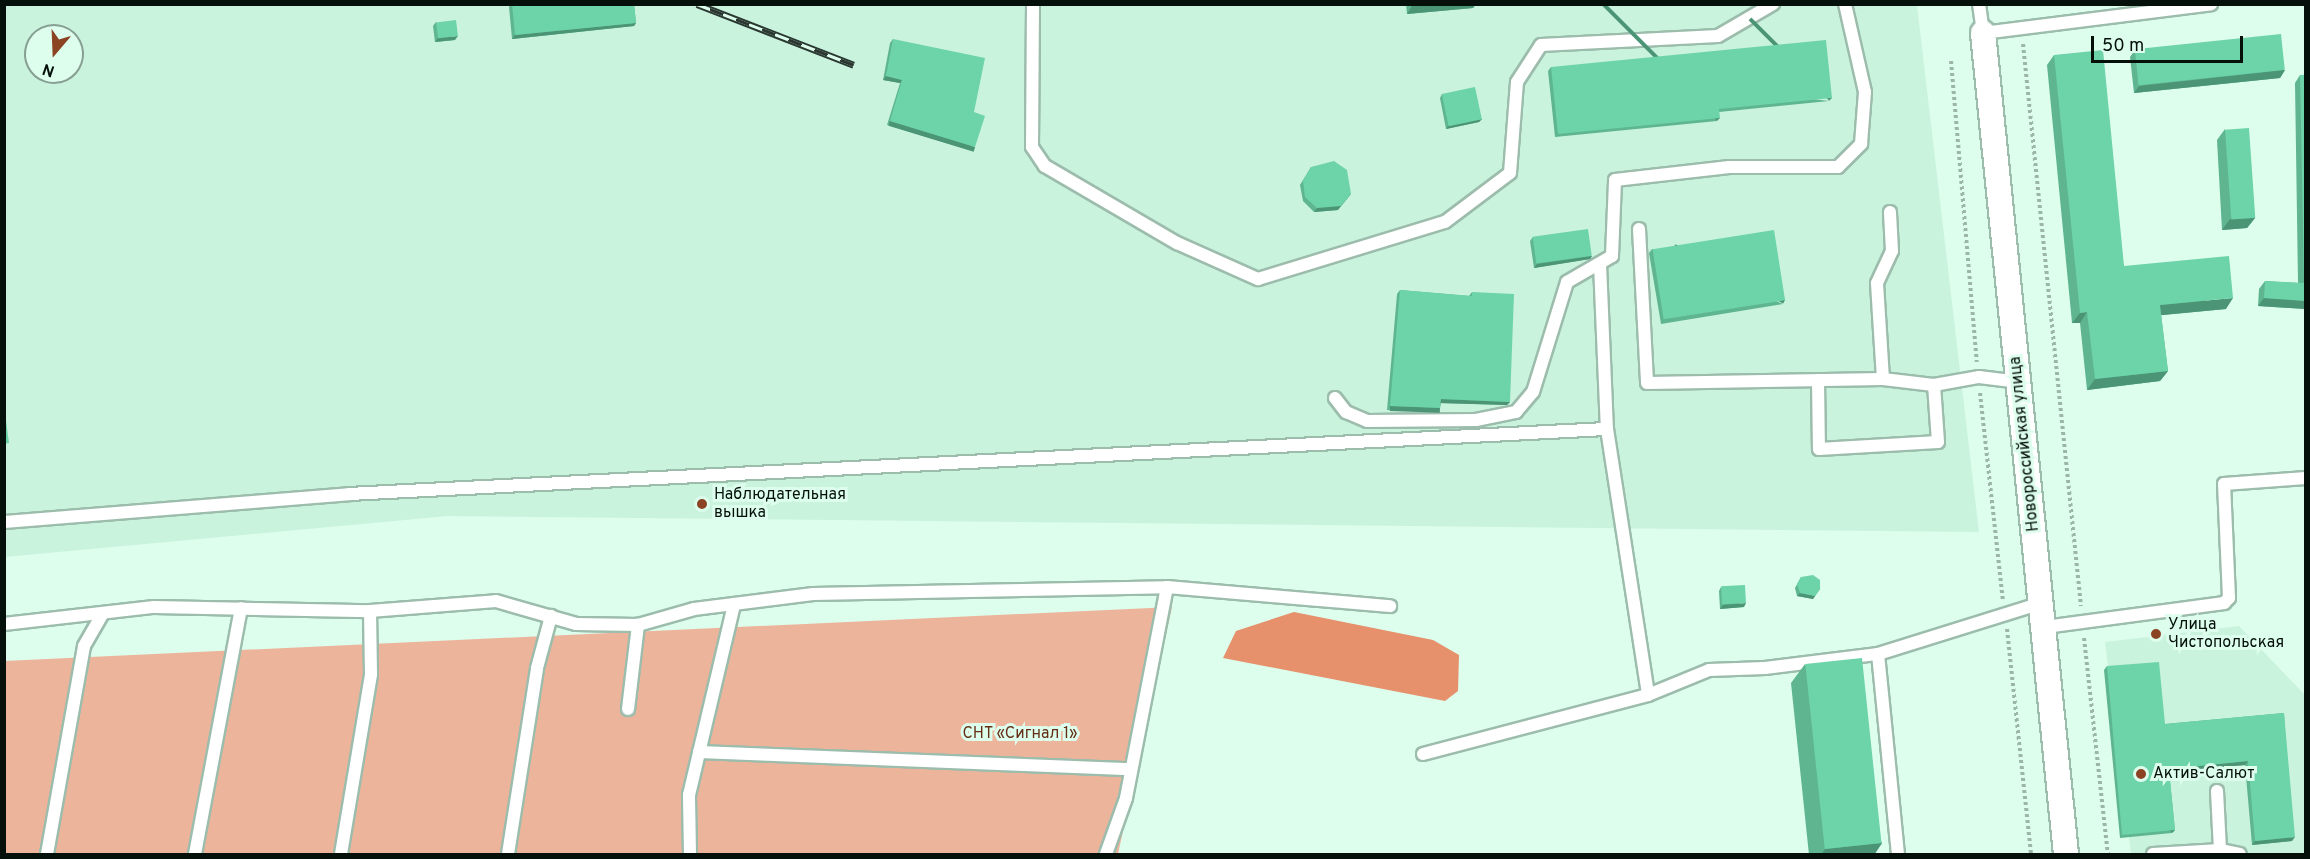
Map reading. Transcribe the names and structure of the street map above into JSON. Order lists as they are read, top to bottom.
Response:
{
  "streets": {
    "street": ["Новороссийская улица"]
  },
  "parks": ["СНТ «Сигнал 1»"],
  "places": ["Наблюдательная вышка", "Улица Чистопольская", "Актив-Салют"],
  "scale_bar": "50 m",
  "north": "bottom"
}
